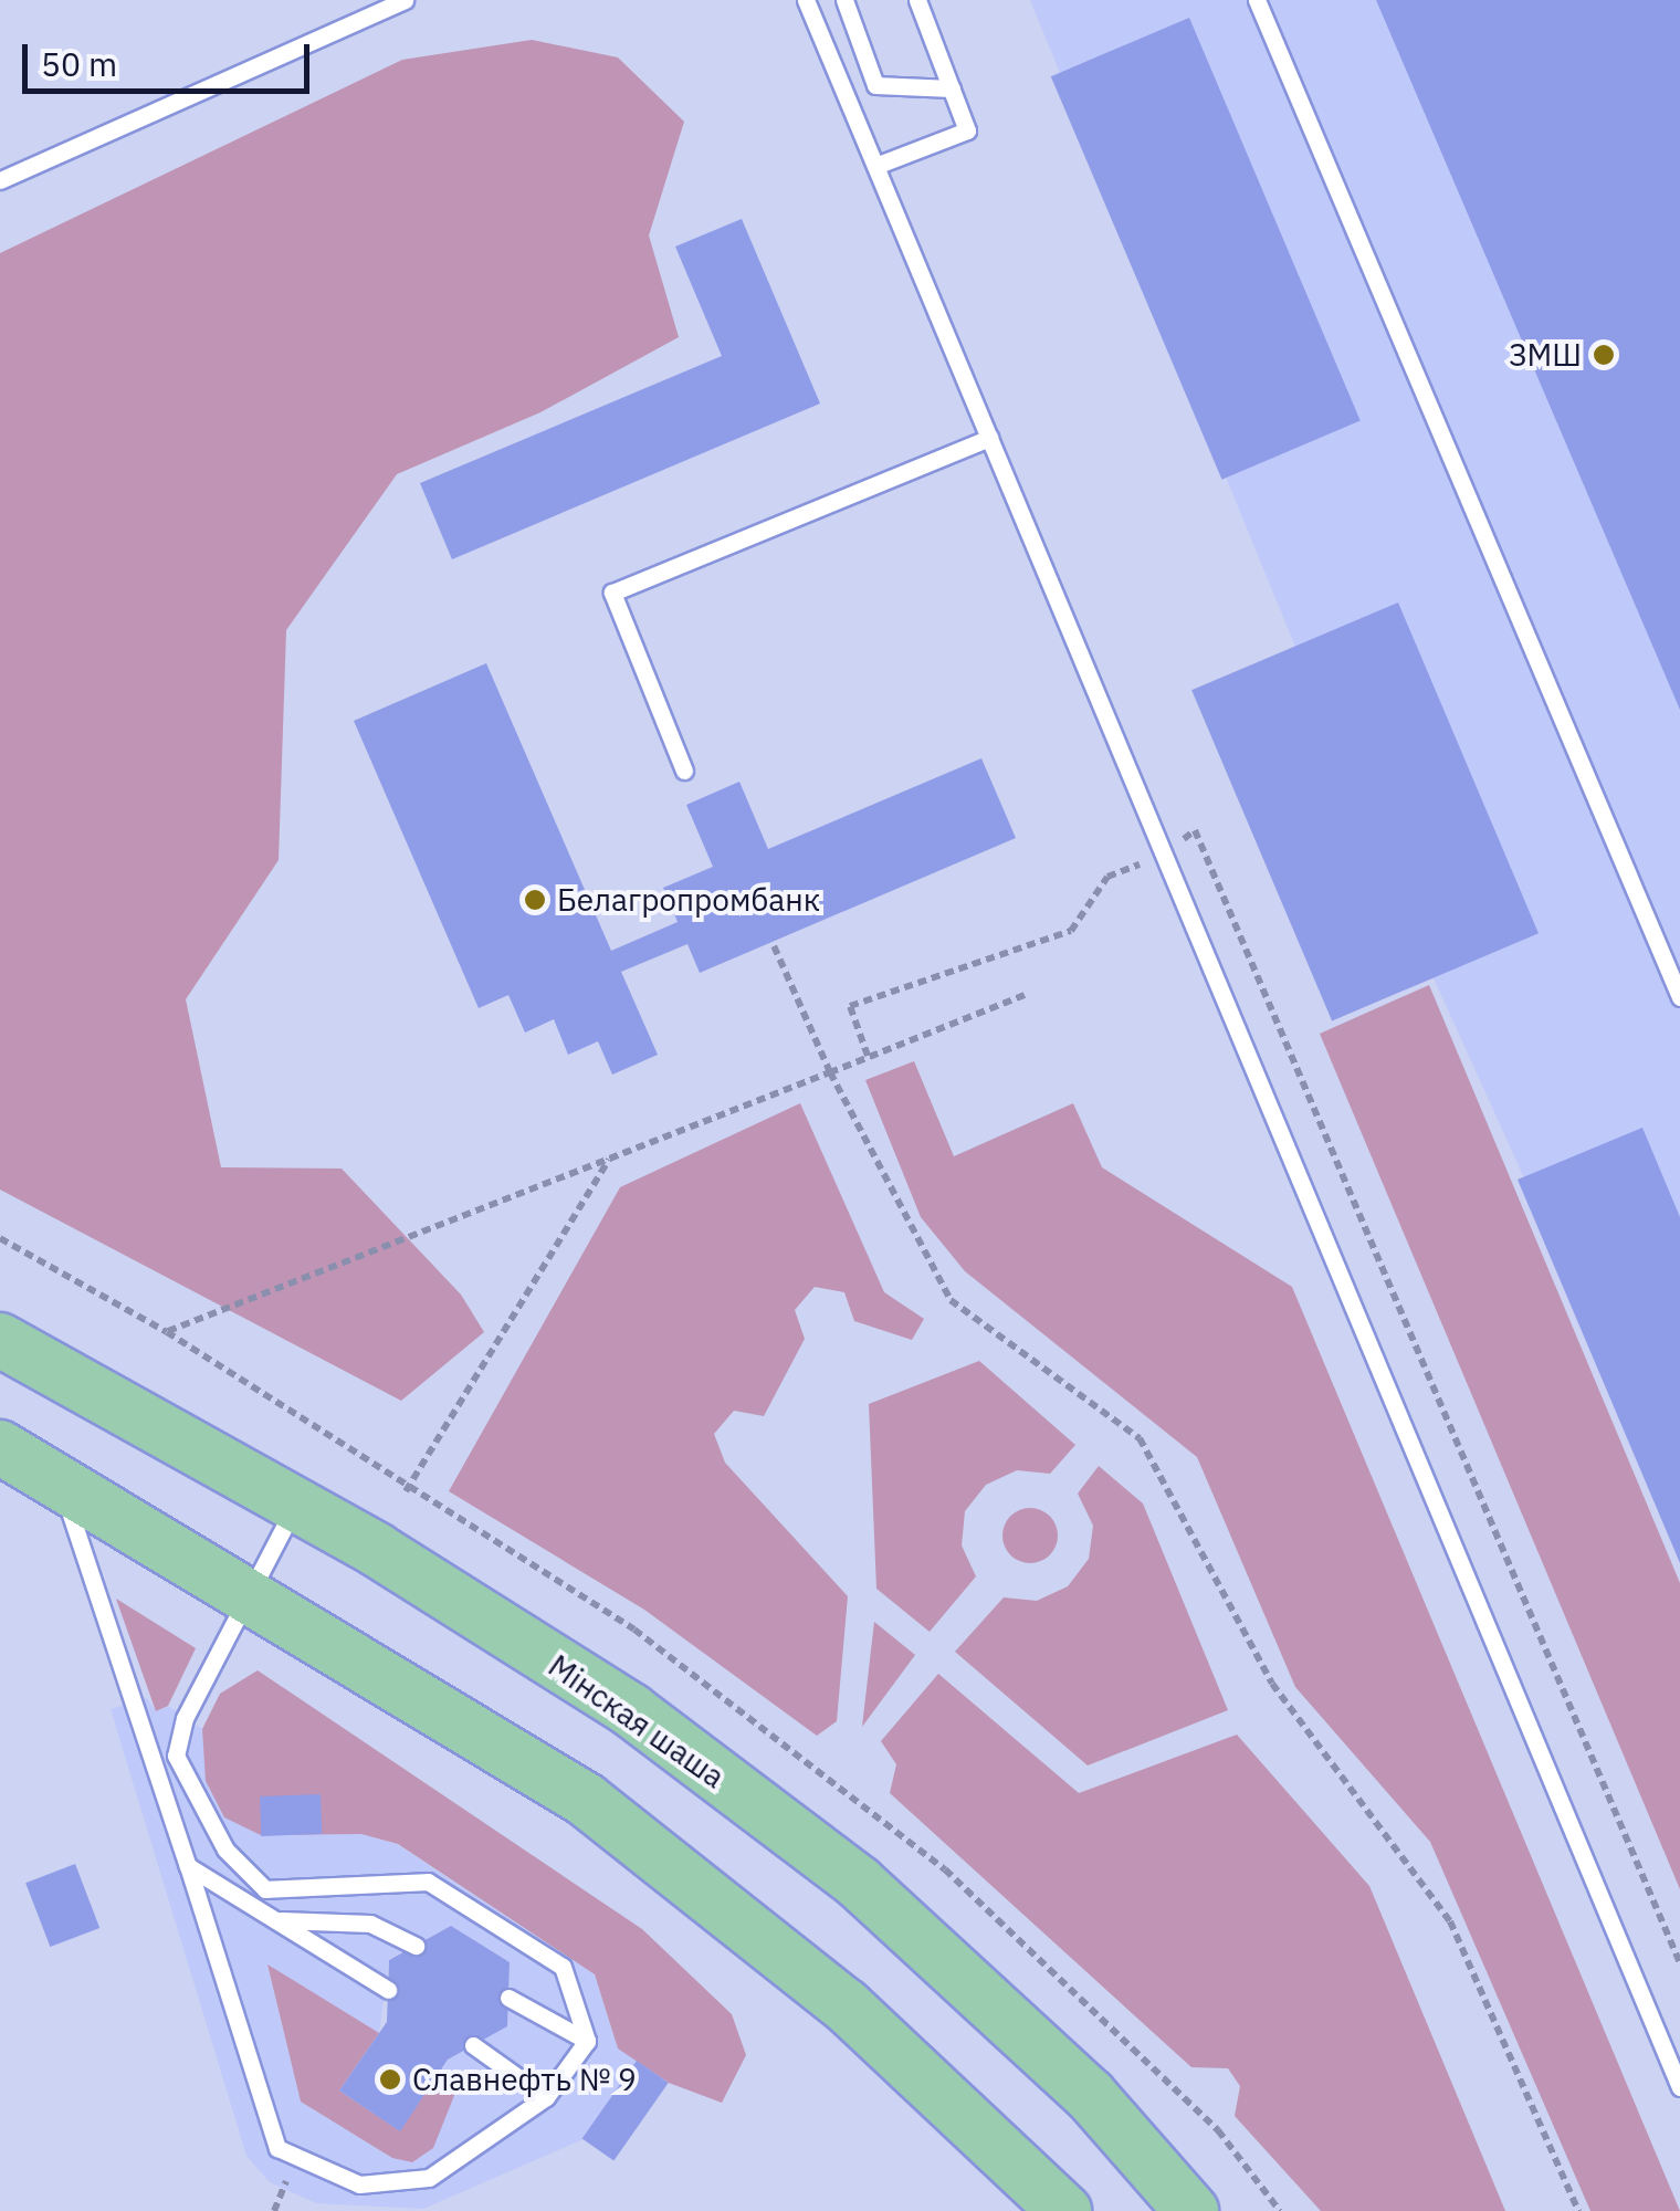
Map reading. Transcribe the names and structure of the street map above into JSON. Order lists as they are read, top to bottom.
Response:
{
  "streets": {
    "main road": ["Мінская шаша"]
  },
  "places": ["ЗМШ", "Белагропромбанк", "Славнефть № 9"],
  "scale_bar": "50 m"
}
